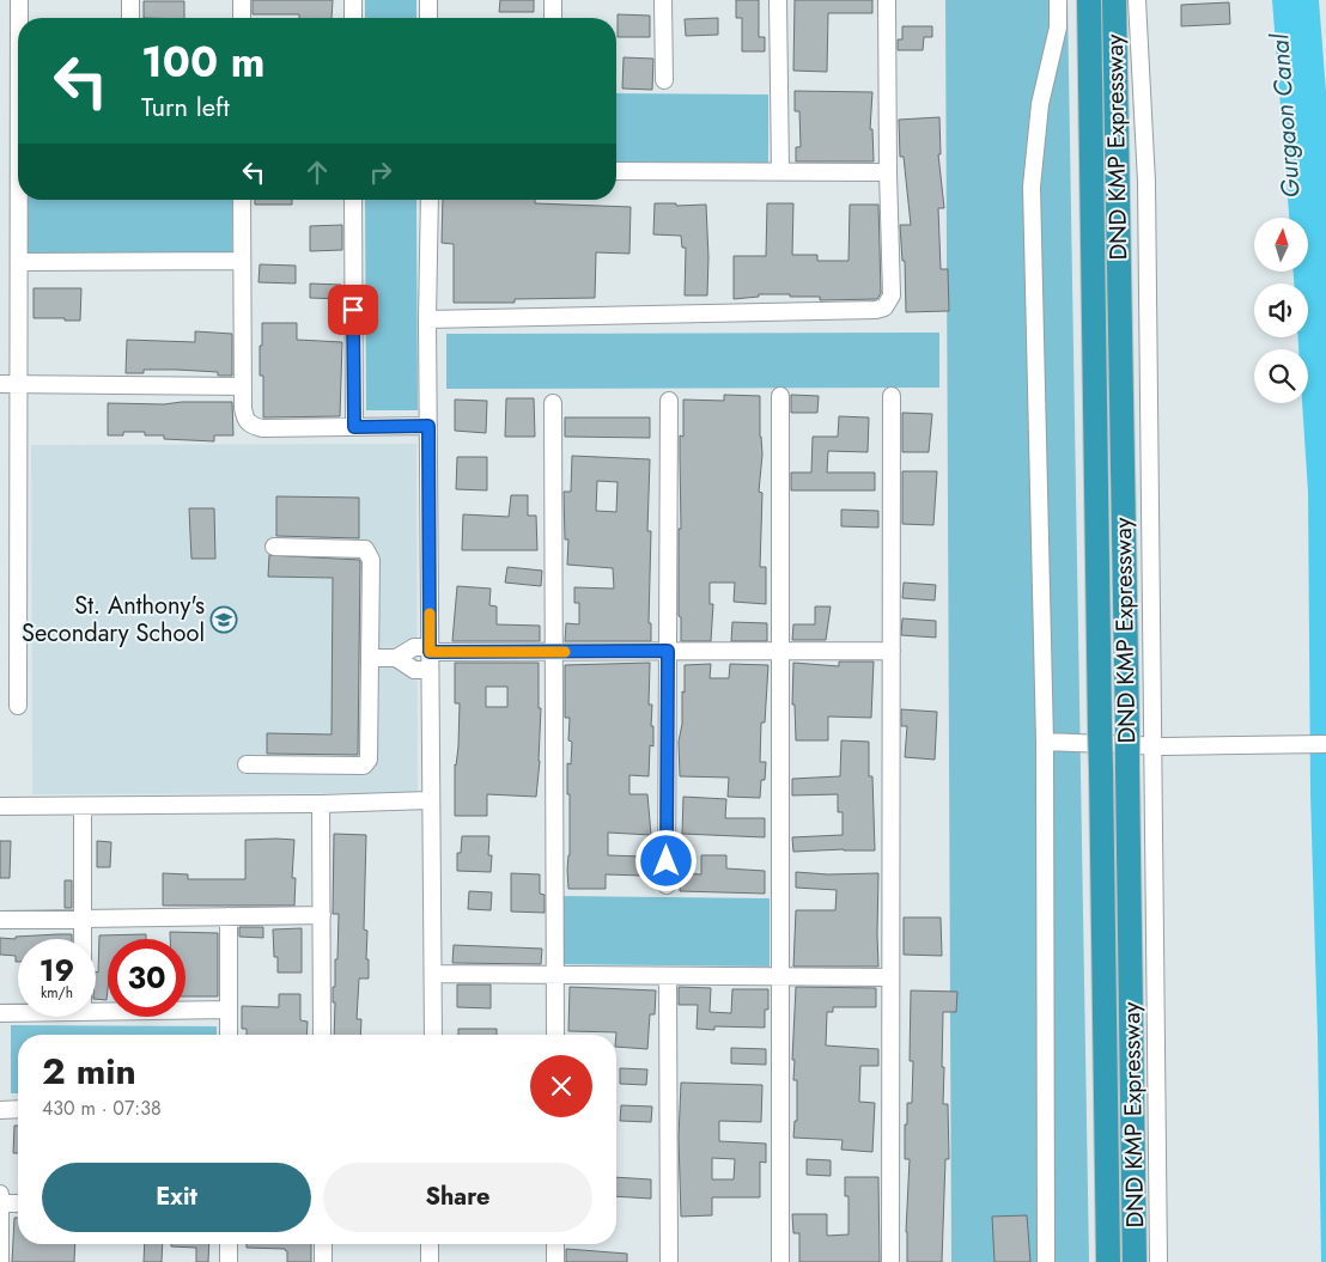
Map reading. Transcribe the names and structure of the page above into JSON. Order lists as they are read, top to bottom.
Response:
{
  "streets": {
    "highway": ["DND KMP Expressway"]
  },
  "water": ["Gurgaon Canal"],
  "places": {
    "school or university": ["St. Anthony's Secondary School"]
  },
  "north": "top",
  "page": {
    "turn": ["100 m", "Turn left"],
    "speed": "19 km/h",
    "limit": "30",
    "heading": ["2 min", "430 m · 07:38"],
    "buttons": ["Exit", "Share"]
  }
}
